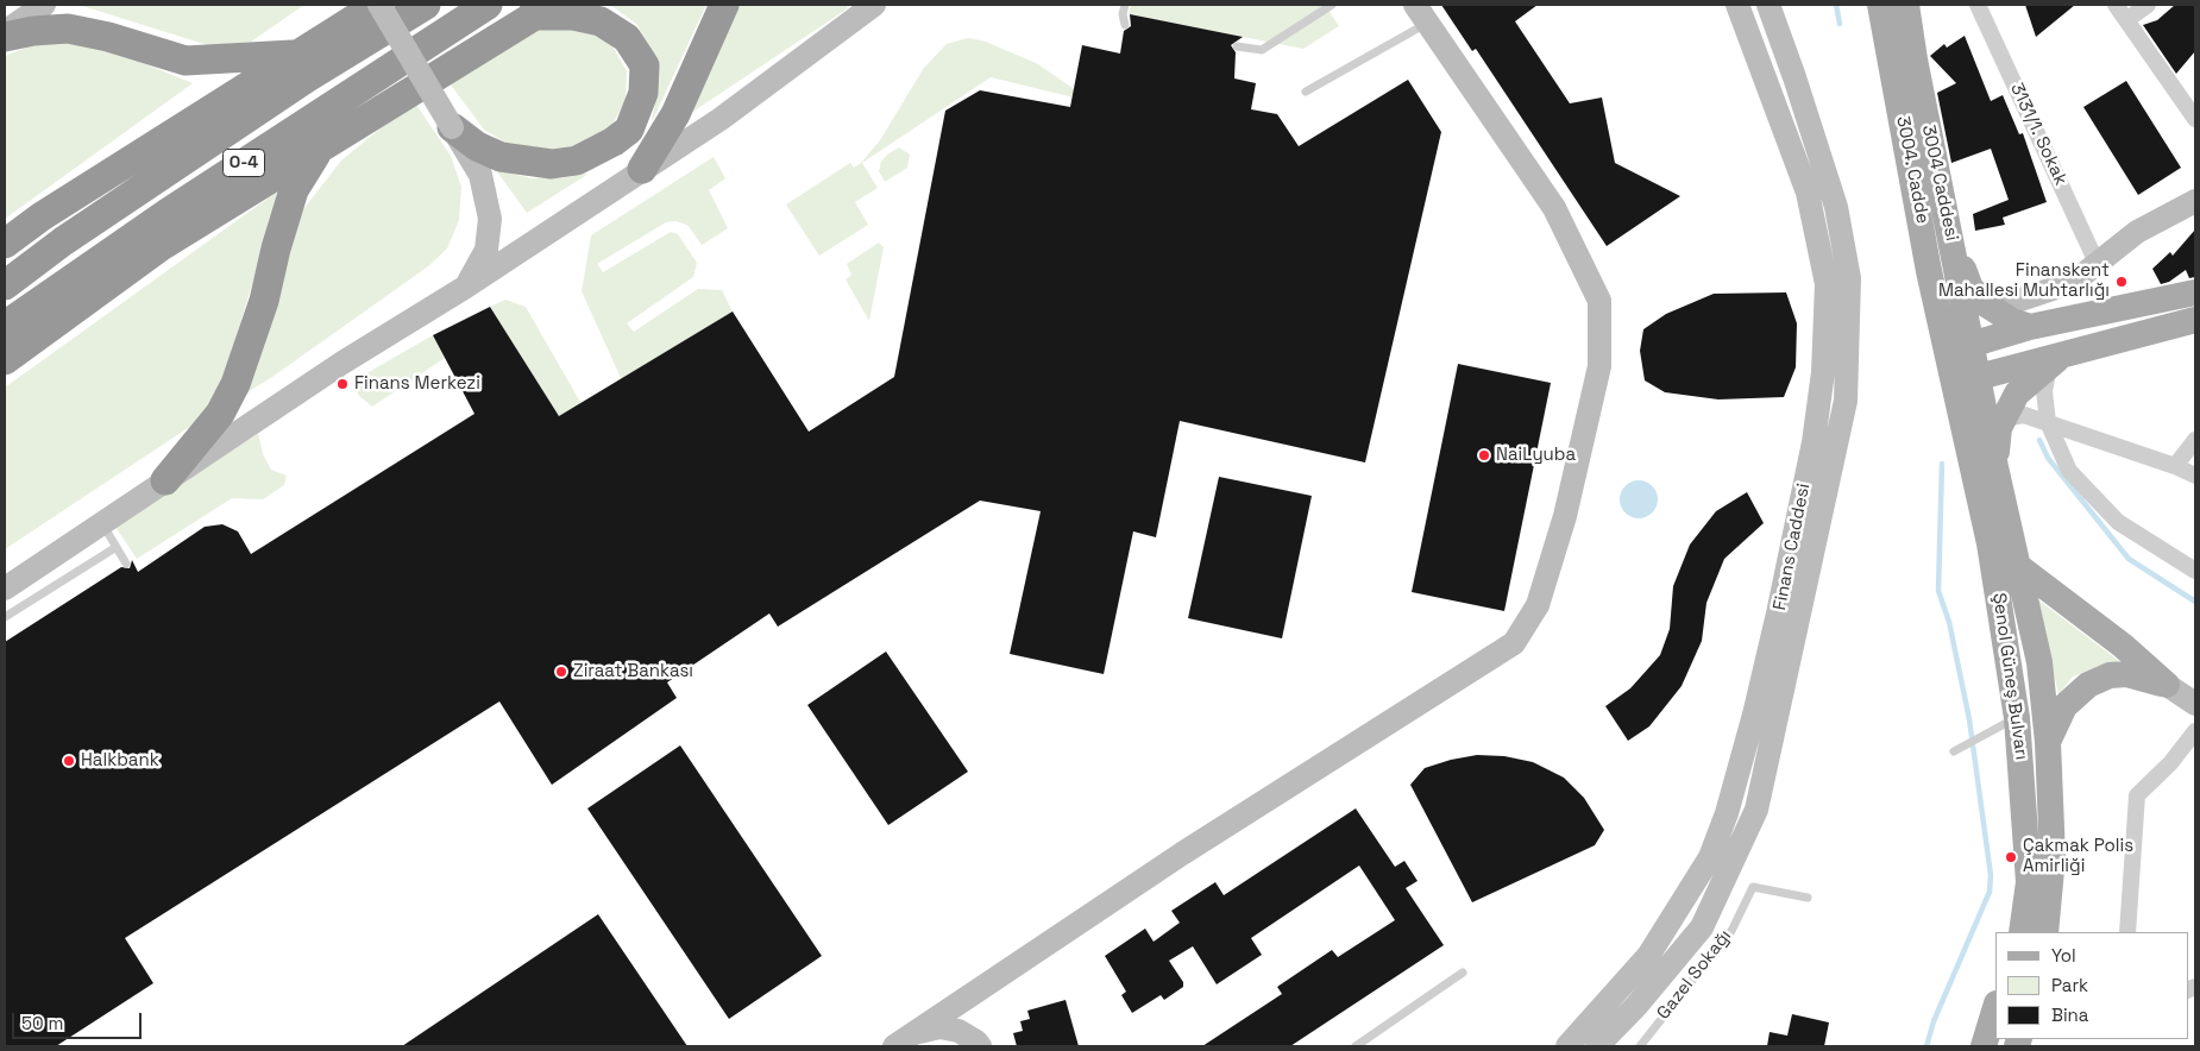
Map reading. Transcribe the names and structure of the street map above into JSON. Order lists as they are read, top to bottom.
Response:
{
  "streets": {
    "highway": ["O-4"],
    "main road": [
      "3004. Cadde",
      "3004 Caddesi",
      "Finans Caddesi",
      "Şenol Güneş Bulvarı"
    ],
    "street": ["3131/1. Sokak"],
    "lane": ["Gazel Sokağı"]
  },
  "crossings": [
    ["3004. Cadde", "3004 Caddesi"],
    ["3004 Caddesi", "Şenol Güneş Bulvarı"]
  ],
  "places": [
    "Finanskent Mahallesi Muhtarlığı",
    "Finans Merkezi",
    "NaiLyuba",
    "Ziraat Bankası",
    "Halkbank",
    "Çakmak Polis Amirliği"
  ],
  "legend": ["Yol", "Park", "Bina"],
  "scale_bar": "50 m"
}
